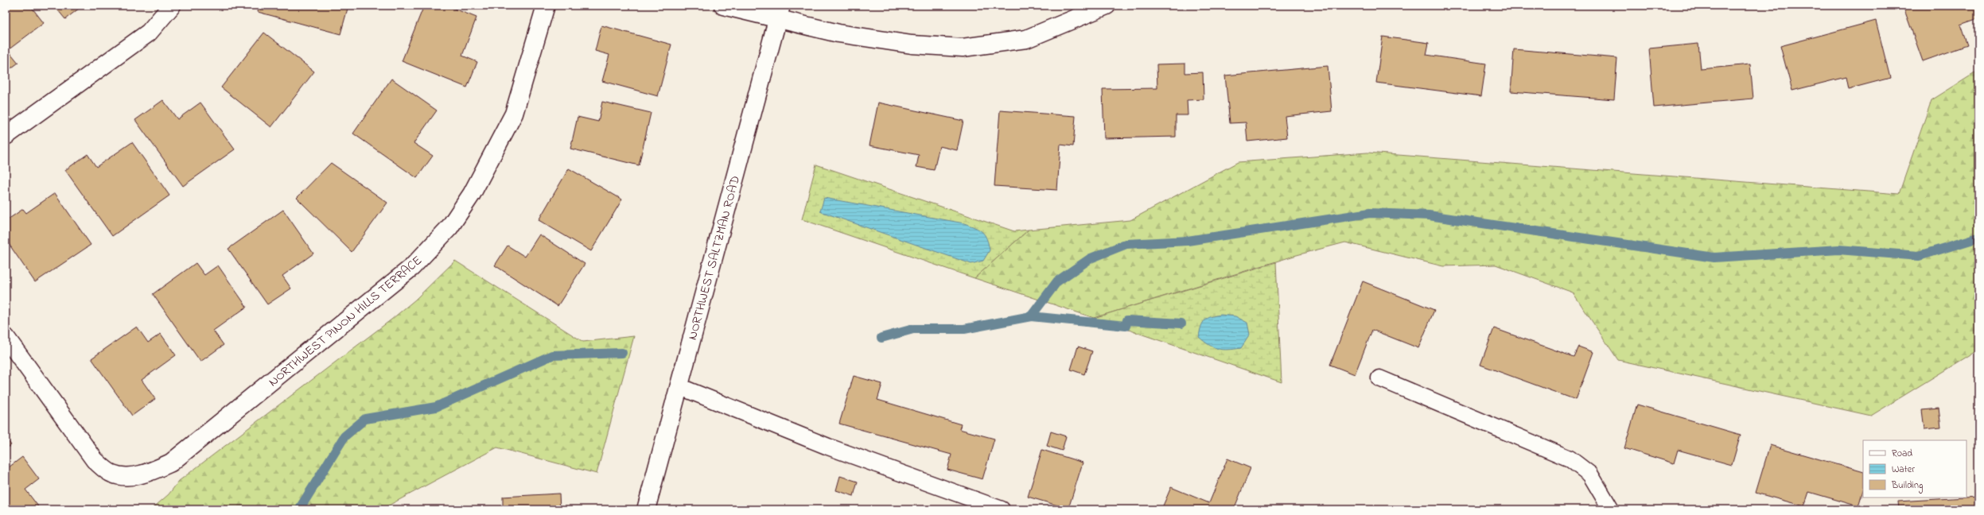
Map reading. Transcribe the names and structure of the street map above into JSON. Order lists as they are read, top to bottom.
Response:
{
  "streets": {
    "street": ["NORTHWEST SALTZMAN ROAD", "NORTHWEST PINON HILLS TERRACE"]
  },
  "legend": ["Road", "Water", "Building"]
}
